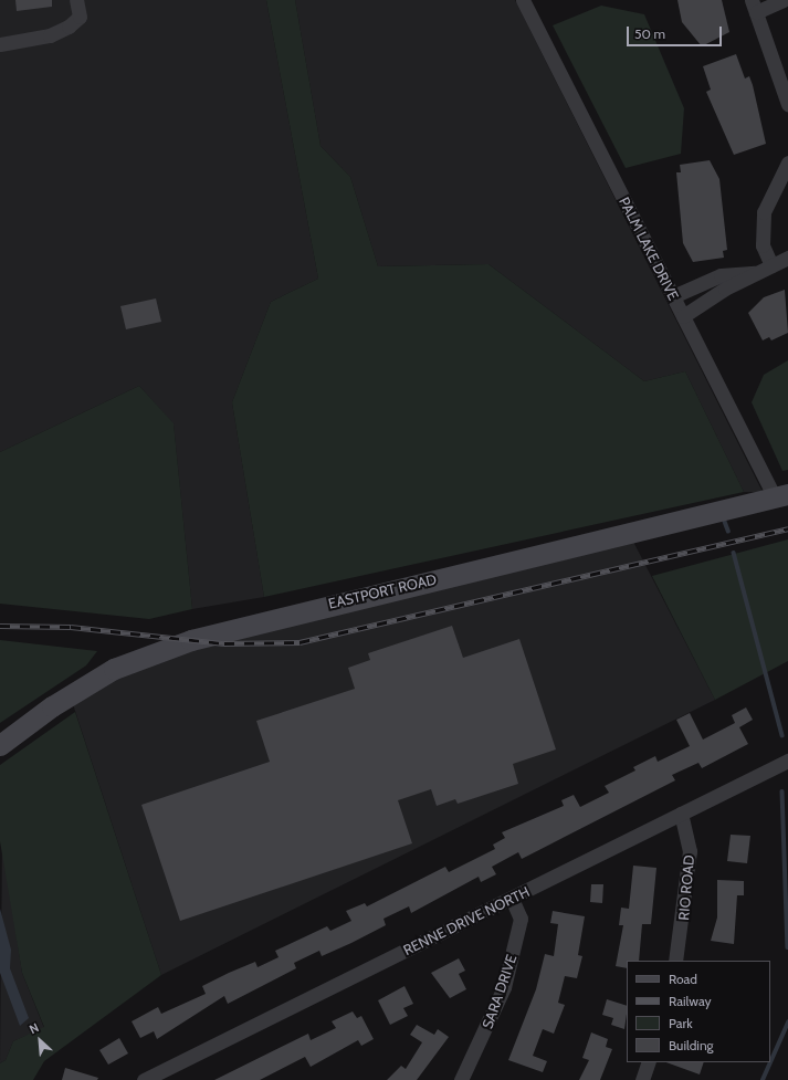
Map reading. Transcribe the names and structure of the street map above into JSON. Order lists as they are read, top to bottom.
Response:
{
  "streets": {
    "street": [
      "PALM LAKE DRIVE",
      "EASTPORT ROAD",
      "RIO ROAD",
      "RENNE DRIVE NORTH",
      "SARA DRIVE"
    ]
  },
  "crossings": [
    ["PALM LAKE DRIVE", "EASTPORT ROAD"],
    ["RIO ROAD", "RENNE DRIVE NORTH"],
    ["RENNE DRIVE NORTH", "SARA DRIVE"]
  ],
  "legend": [
    "Road",
    "Railway",
    "Park",
    "Building"
  ],
  "scale_bar": "50 m",
  "north": "top left"
}
